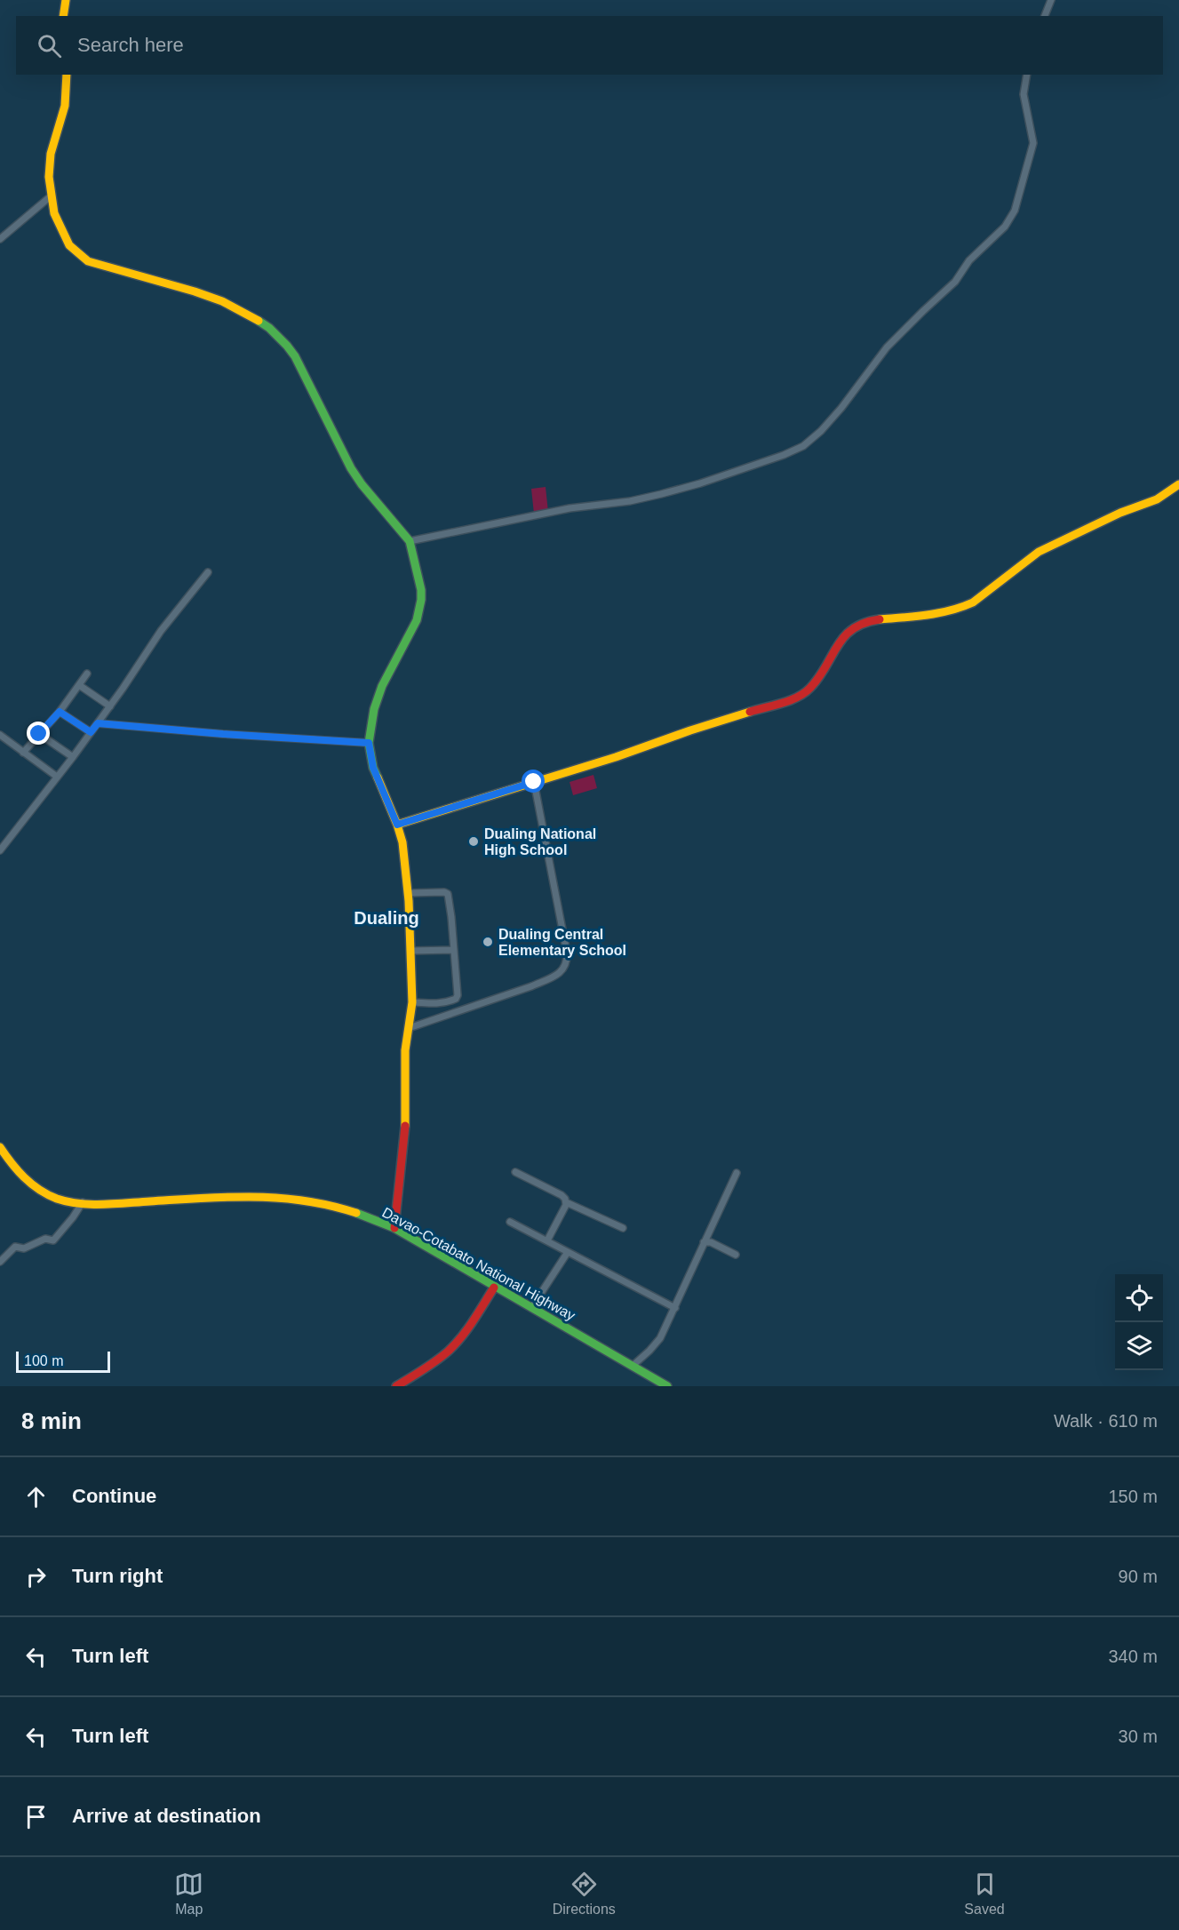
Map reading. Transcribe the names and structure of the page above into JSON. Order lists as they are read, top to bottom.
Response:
{
  "streets": {
    "main road": ["Davao-Cotabato National Highway"]
  },
  "districts": ["Dualing"],
  "places": ["Dualing National High School", "Dualing Central Elementary School"],
  "scale_bar": "100 m",
  "page": {
    "search": "Search here",
    "scale": "100 m",
    "heading": ["8 min", "Walk · 610 m"],
    "list": [
      ["Continue", "150 m"],
      ["Turn right", "90 m"],
      ["Turn left", "340 m"],
      ["Turn left", "30 m"],
      "Arrive at destination"
    ],
    "nav": ["Map", "Directions", "Saved"]
  }
}
